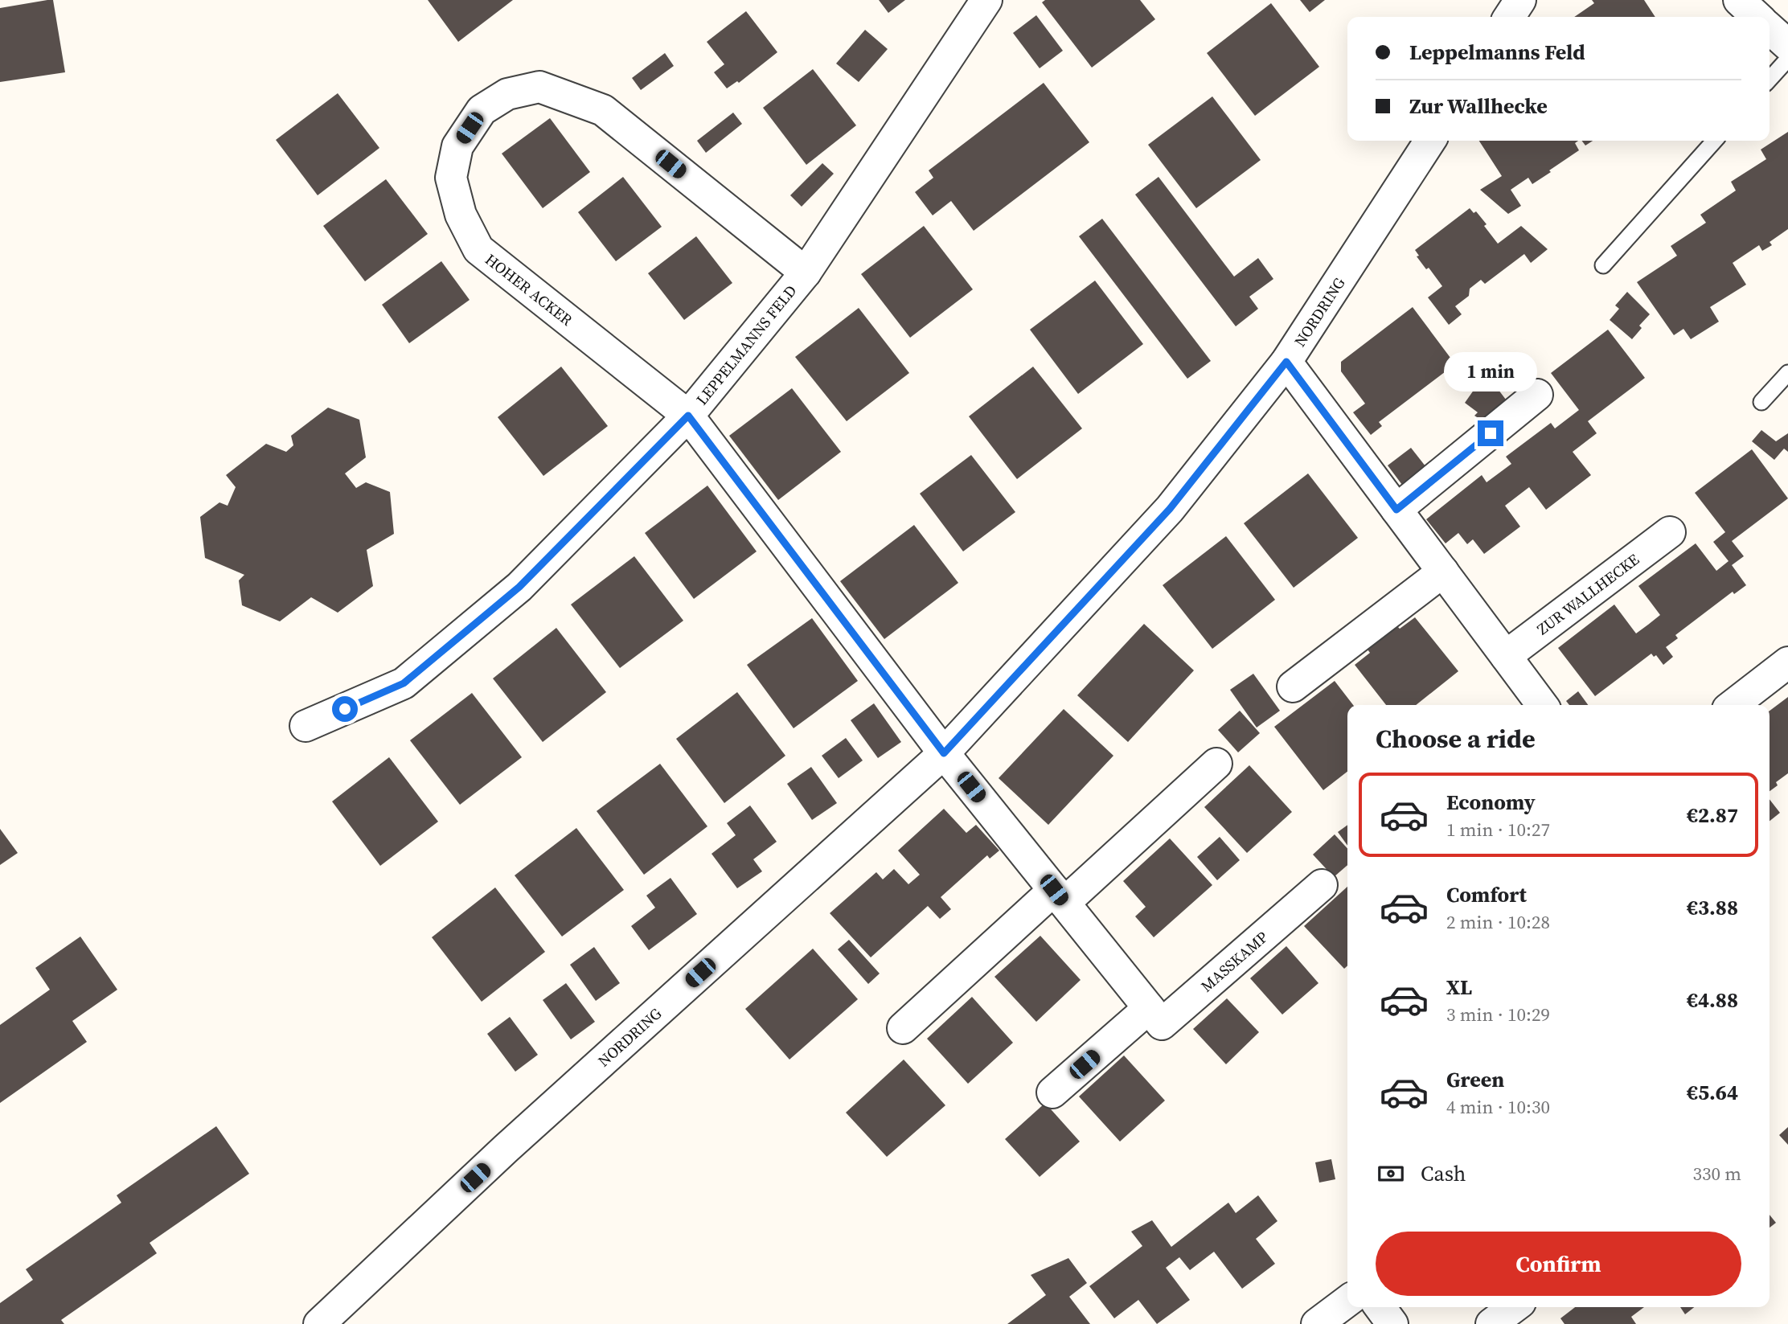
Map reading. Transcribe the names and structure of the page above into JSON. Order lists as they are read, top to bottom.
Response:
{
  "streets": {
    "street": [
      "HOHER ACKER",
      "NORDRING",
      "LEPPELMANNS FELD",
      "ZUR WALLHECKE",
      "MASSKAMP"
    ]
  },
  "crossings": [
    ["HOHER ACKER", "LEPPELMANNS FELD"],
    ["NORDRING", "MASSKAMP"]
  ],
  "page": {
    "banner": ["Leppelmanns Feld", "Zur Wallhecke"],
    "bubble": "1 min",
    "heading": "Choose a ride",
    "list": [
      {
        "name": "Economy",
        "note": "1 min · 10:27",
        "value": "€2.87"
      },
      {
        "name": "Comfort",
        "note": "2 min · 10:28",
        "value": "€3.88"
      },
      {
        "name": "XL",
        "note": "3 min · 10:29",
        "value": "€4.88"
      },
      {
        "name": "Green",
        "note": "4 min · 10:30",
        "value": "€5.64"
      }
    ],
    "pay": ["Cash", "330 m"],
    "buttons": "Confirm"
  }
}
